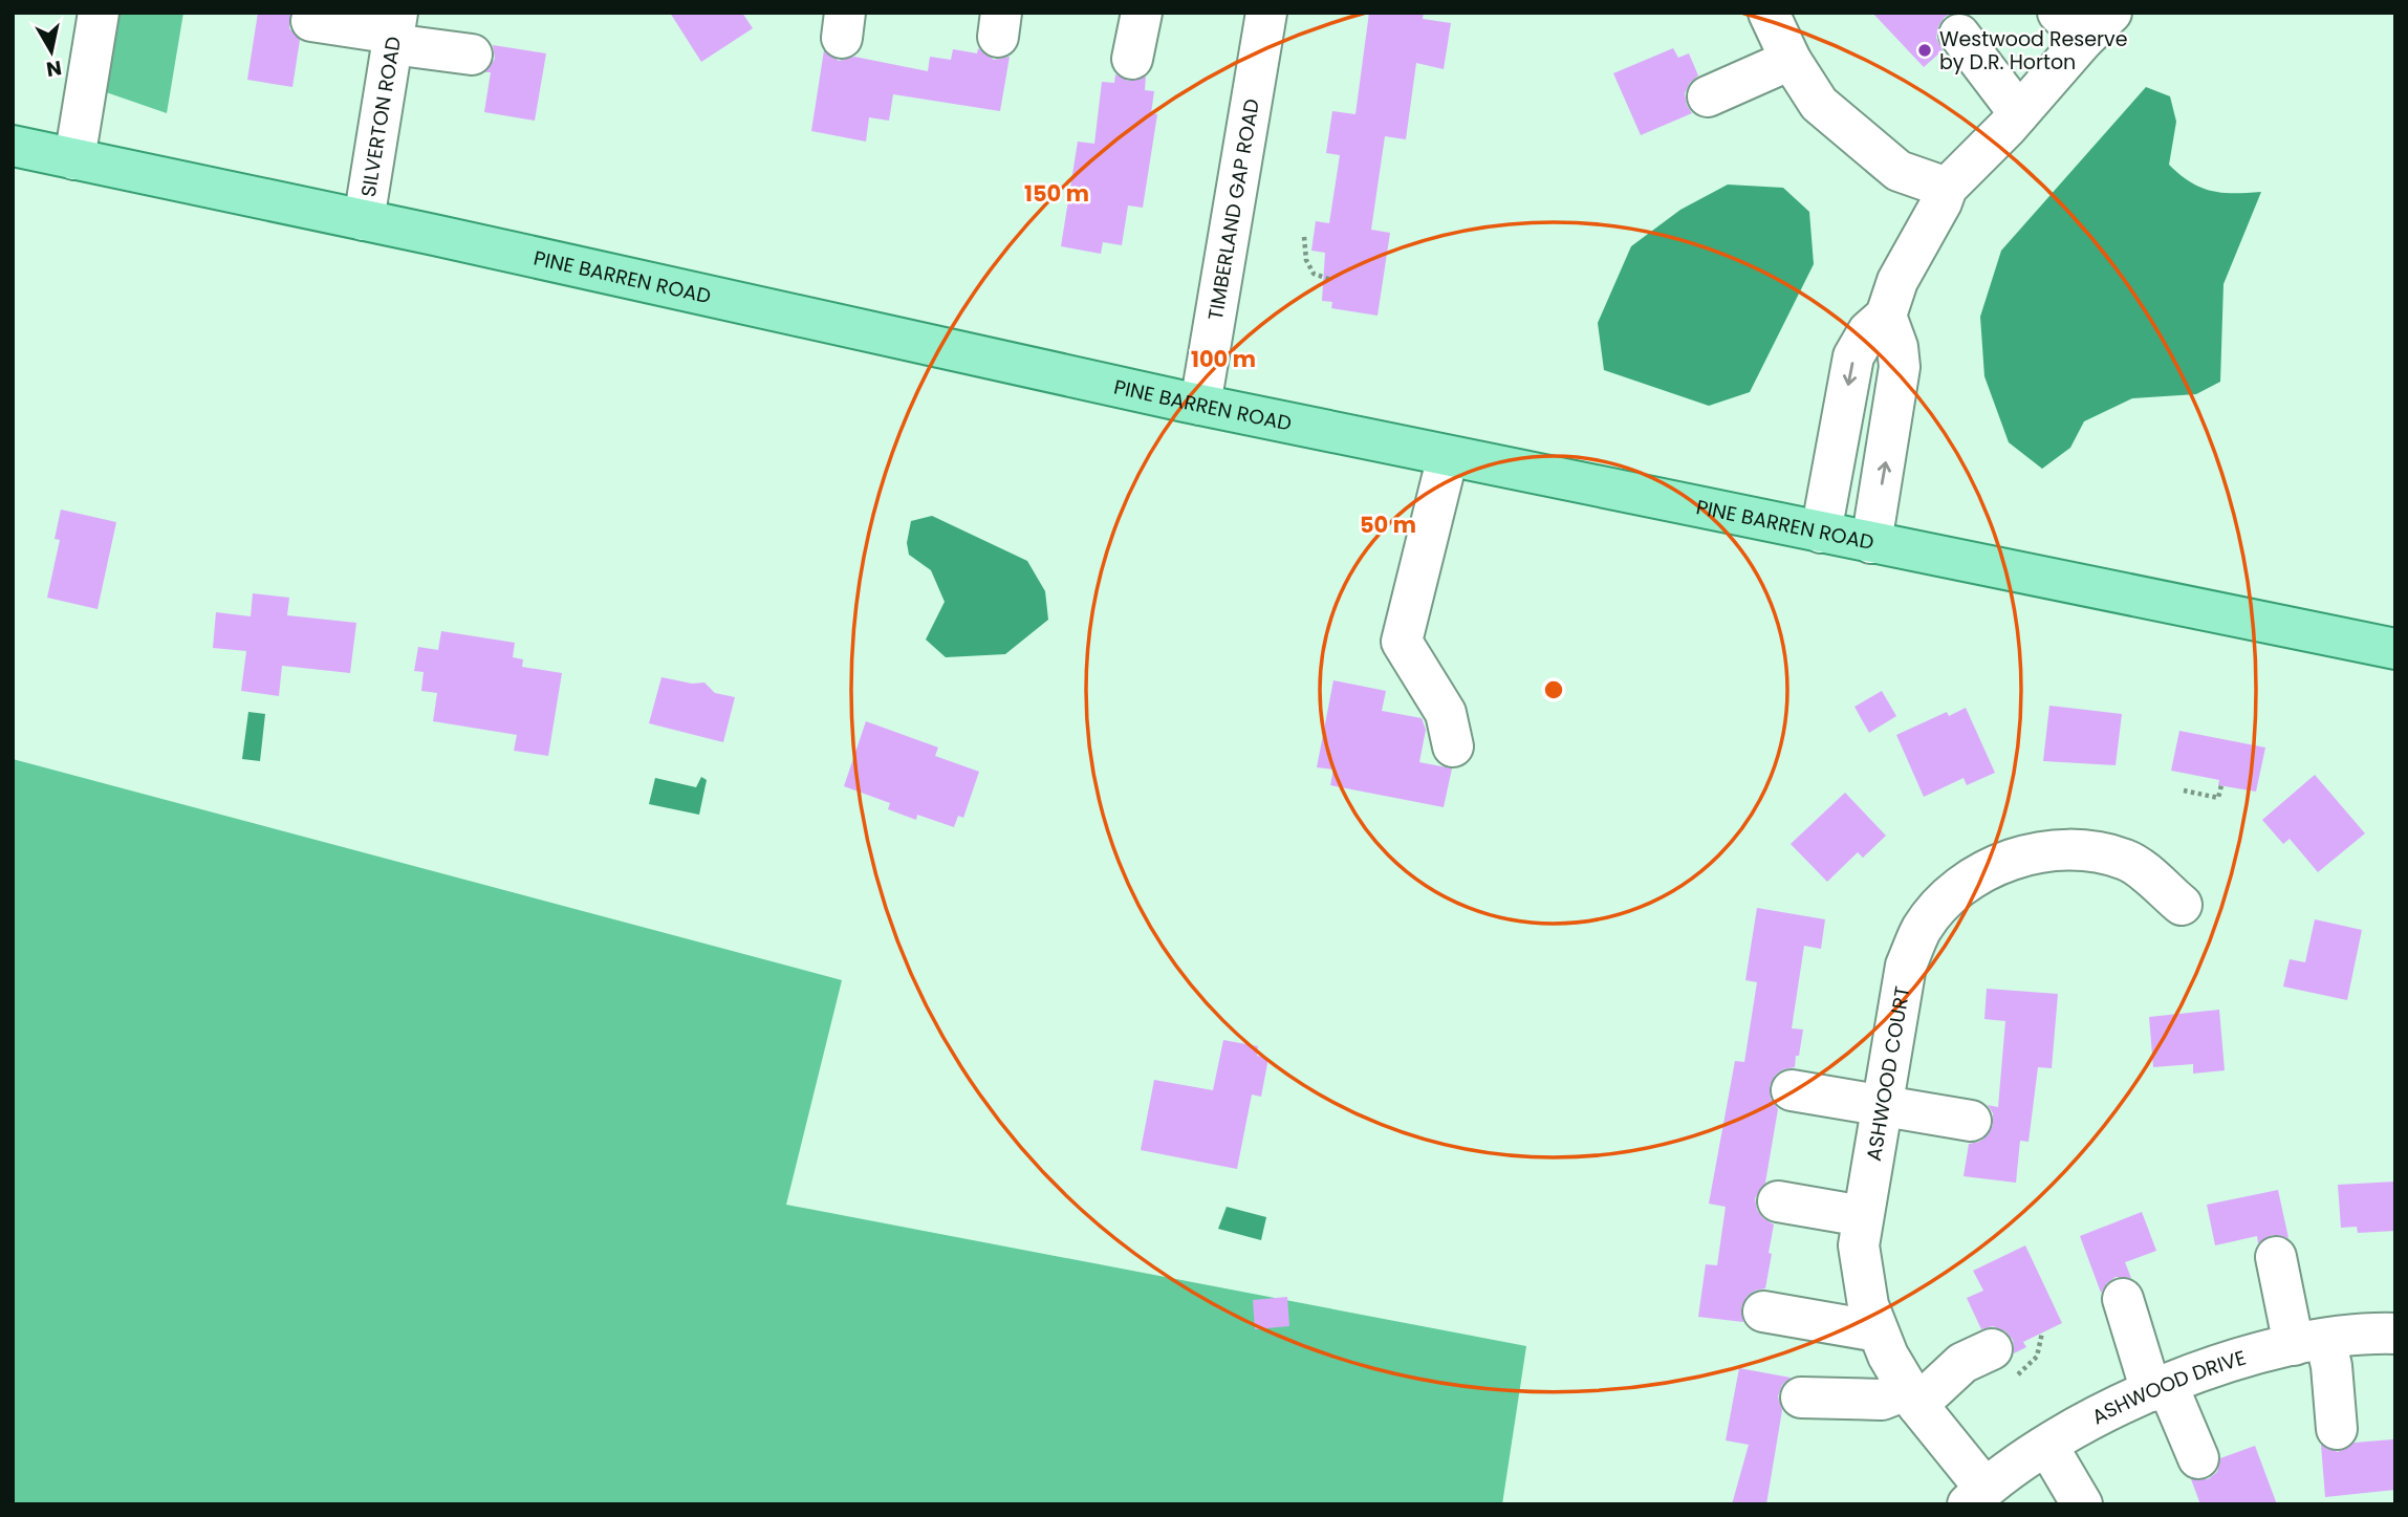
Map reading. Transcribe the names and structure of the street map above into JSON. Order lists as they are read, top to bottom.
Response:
{
  "streets": {
    "main road": ["PINE BARREN ROAD"],
    "street": [
      "SILVERTON ROAD",
      "TIMBERLAND GAP ROAD",
      "ASHWOOD COURT",
      "ASHWOOD DRIVE"
    ]
  },
  "crossings": [
    ["SILVERTON ROAD", "PINE BARREN ROAD"],
    ["TIMBERLAND GAP ROAD", "PINE BARREN ROAD"],
    ["ASHWOOD COURT", "ASHWOOD DRIVE"]
  ],
  "places": ["Westwood Reserve by D.R. Horton"],
  "north": "bottom",
  "rings": ["150 m", "100 m", "50 m"]
}
